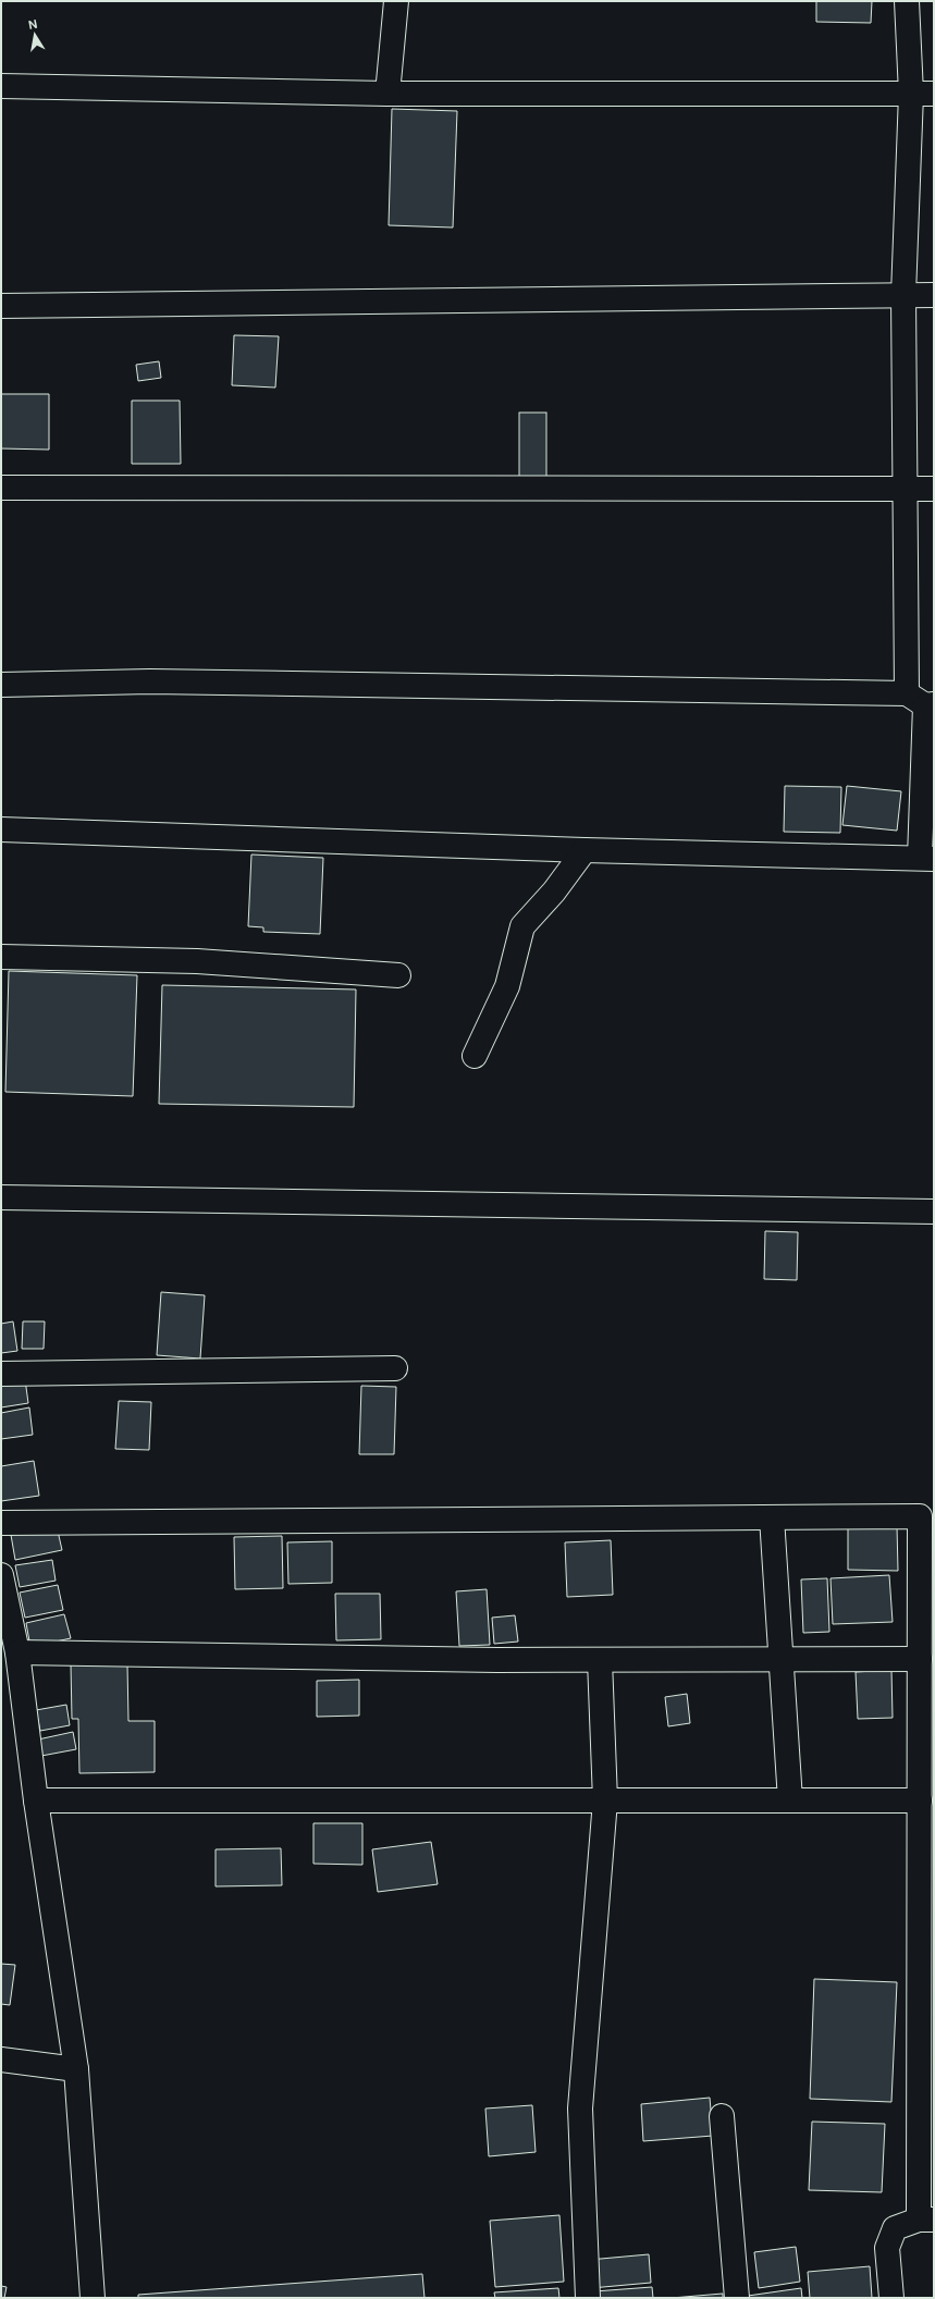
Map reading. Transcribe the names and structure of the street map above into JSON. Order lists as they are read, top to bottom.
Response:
{
  "north": "top"
}
